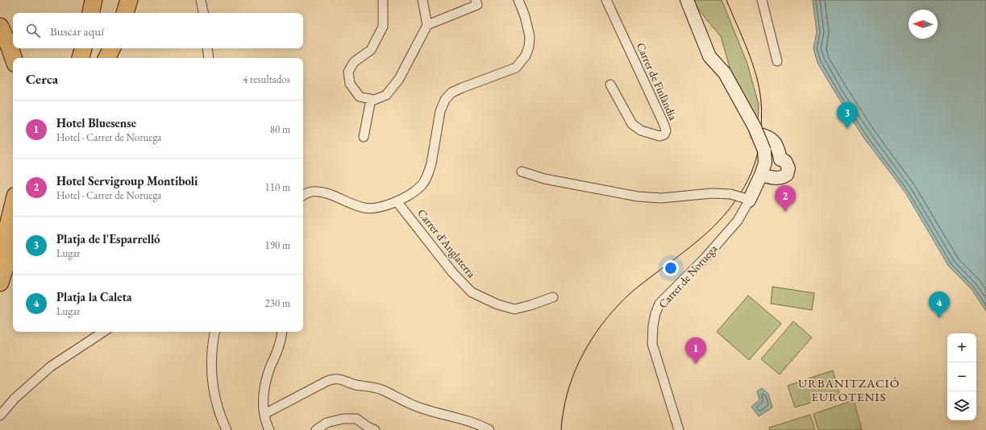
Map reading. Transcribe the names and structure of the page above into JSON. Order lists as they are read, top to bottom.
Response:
{
  "streets": {
    "street": ["Carrer de Finlàndia", "Carrer d'Anglaterra", "Carrer de Noruega"]
  },
  "districts": ["URBANITZACIÓ EUROTENIS"],
  "north": "left",
  "page": {
    "search": "Buscar aquí",
    "heading": ["Cerca", "4 resultados"],
    "list": [
      {
        "mark": "1",
        "name": "Hotel Bluesense",
        "note": "Hotel · Carrer de Noruega",
        "value": "80 m"
      },
      {
        "mark": "2",
        "name": "Hotel Servigroup Montiboli",
        "note": "Hotel · Carrer de Noruega",
        "value": "110 m"
      },
      {
        "mark": "3",
        "name": "Platja de l'Esparrelló",
        "note": "Lugar",
        "value": "190 m"
      },
      {
        "mark": "4",
        "name": "Platja la Caleta",
        "note": "Lugar",
        "value": "230 m"
      }
    ],
    "pins": [
      "3",
      "2",
      "4",
      "1"
    ],
    "map_buttons": ["+", "−"]
  }
}
